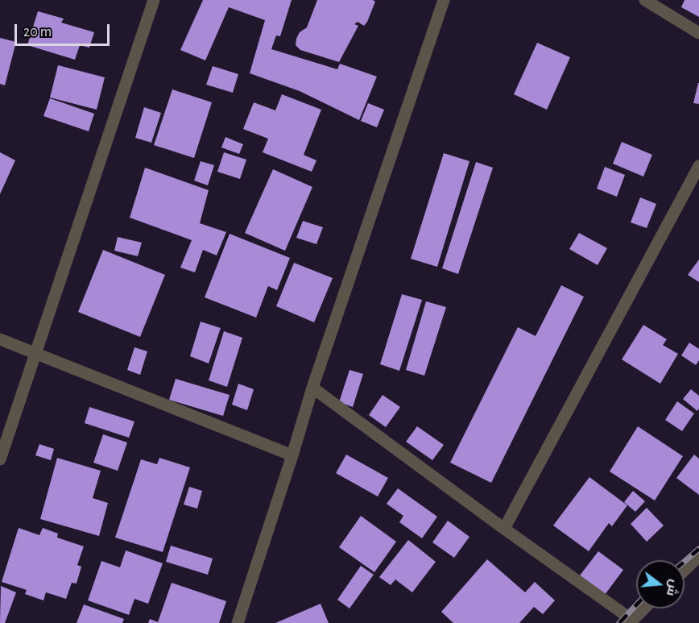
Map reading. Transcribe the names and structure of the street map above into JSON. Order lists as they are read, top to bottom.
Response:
{
  "scale_bar": "20 m",
  "north": "right"
}
